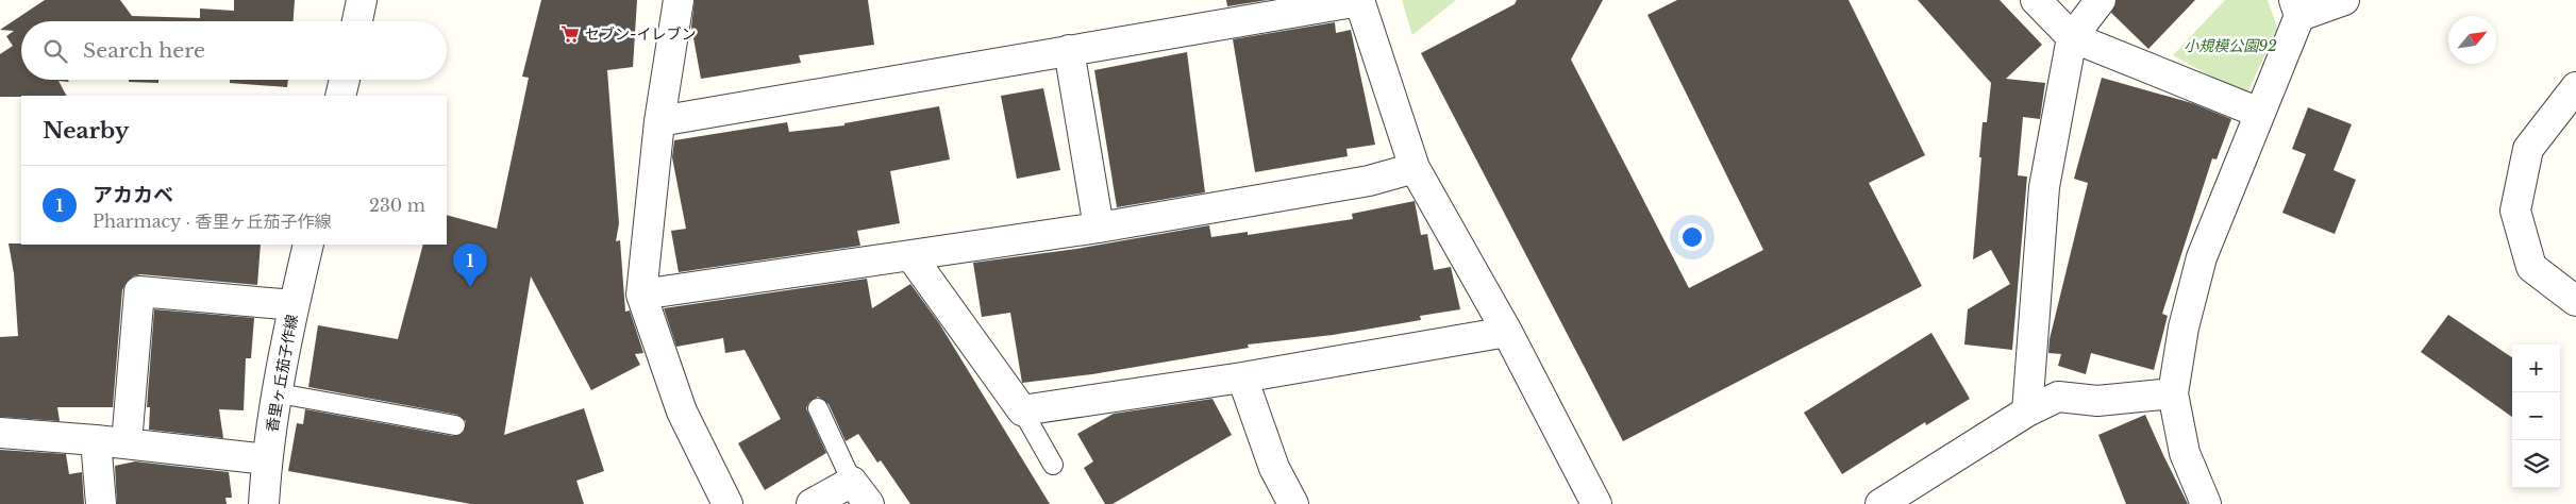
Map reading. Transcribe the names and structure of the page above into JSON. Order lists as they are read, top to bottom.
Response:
{
  "streets": {
    "street": ["香里ヶ丘茄子作線"]
  },
  "parks": ["小規模公園92"],
  "places": {
    "supermarket": ["セブン-イレブン"]
  },
  "north": "top right",
  "page": {
    "search": "Search here",
    "heading": "Nearby",
    "list": [
      {
        "mark": "1",
        "name": "アカカベ",
        "note": "Pharmacy · 香里ヶ丘茄子作線",
        "value": "230 m"
      }
    ],
    "pins": "1",
    "map_buttons": ["+", "−"]
  }
}
